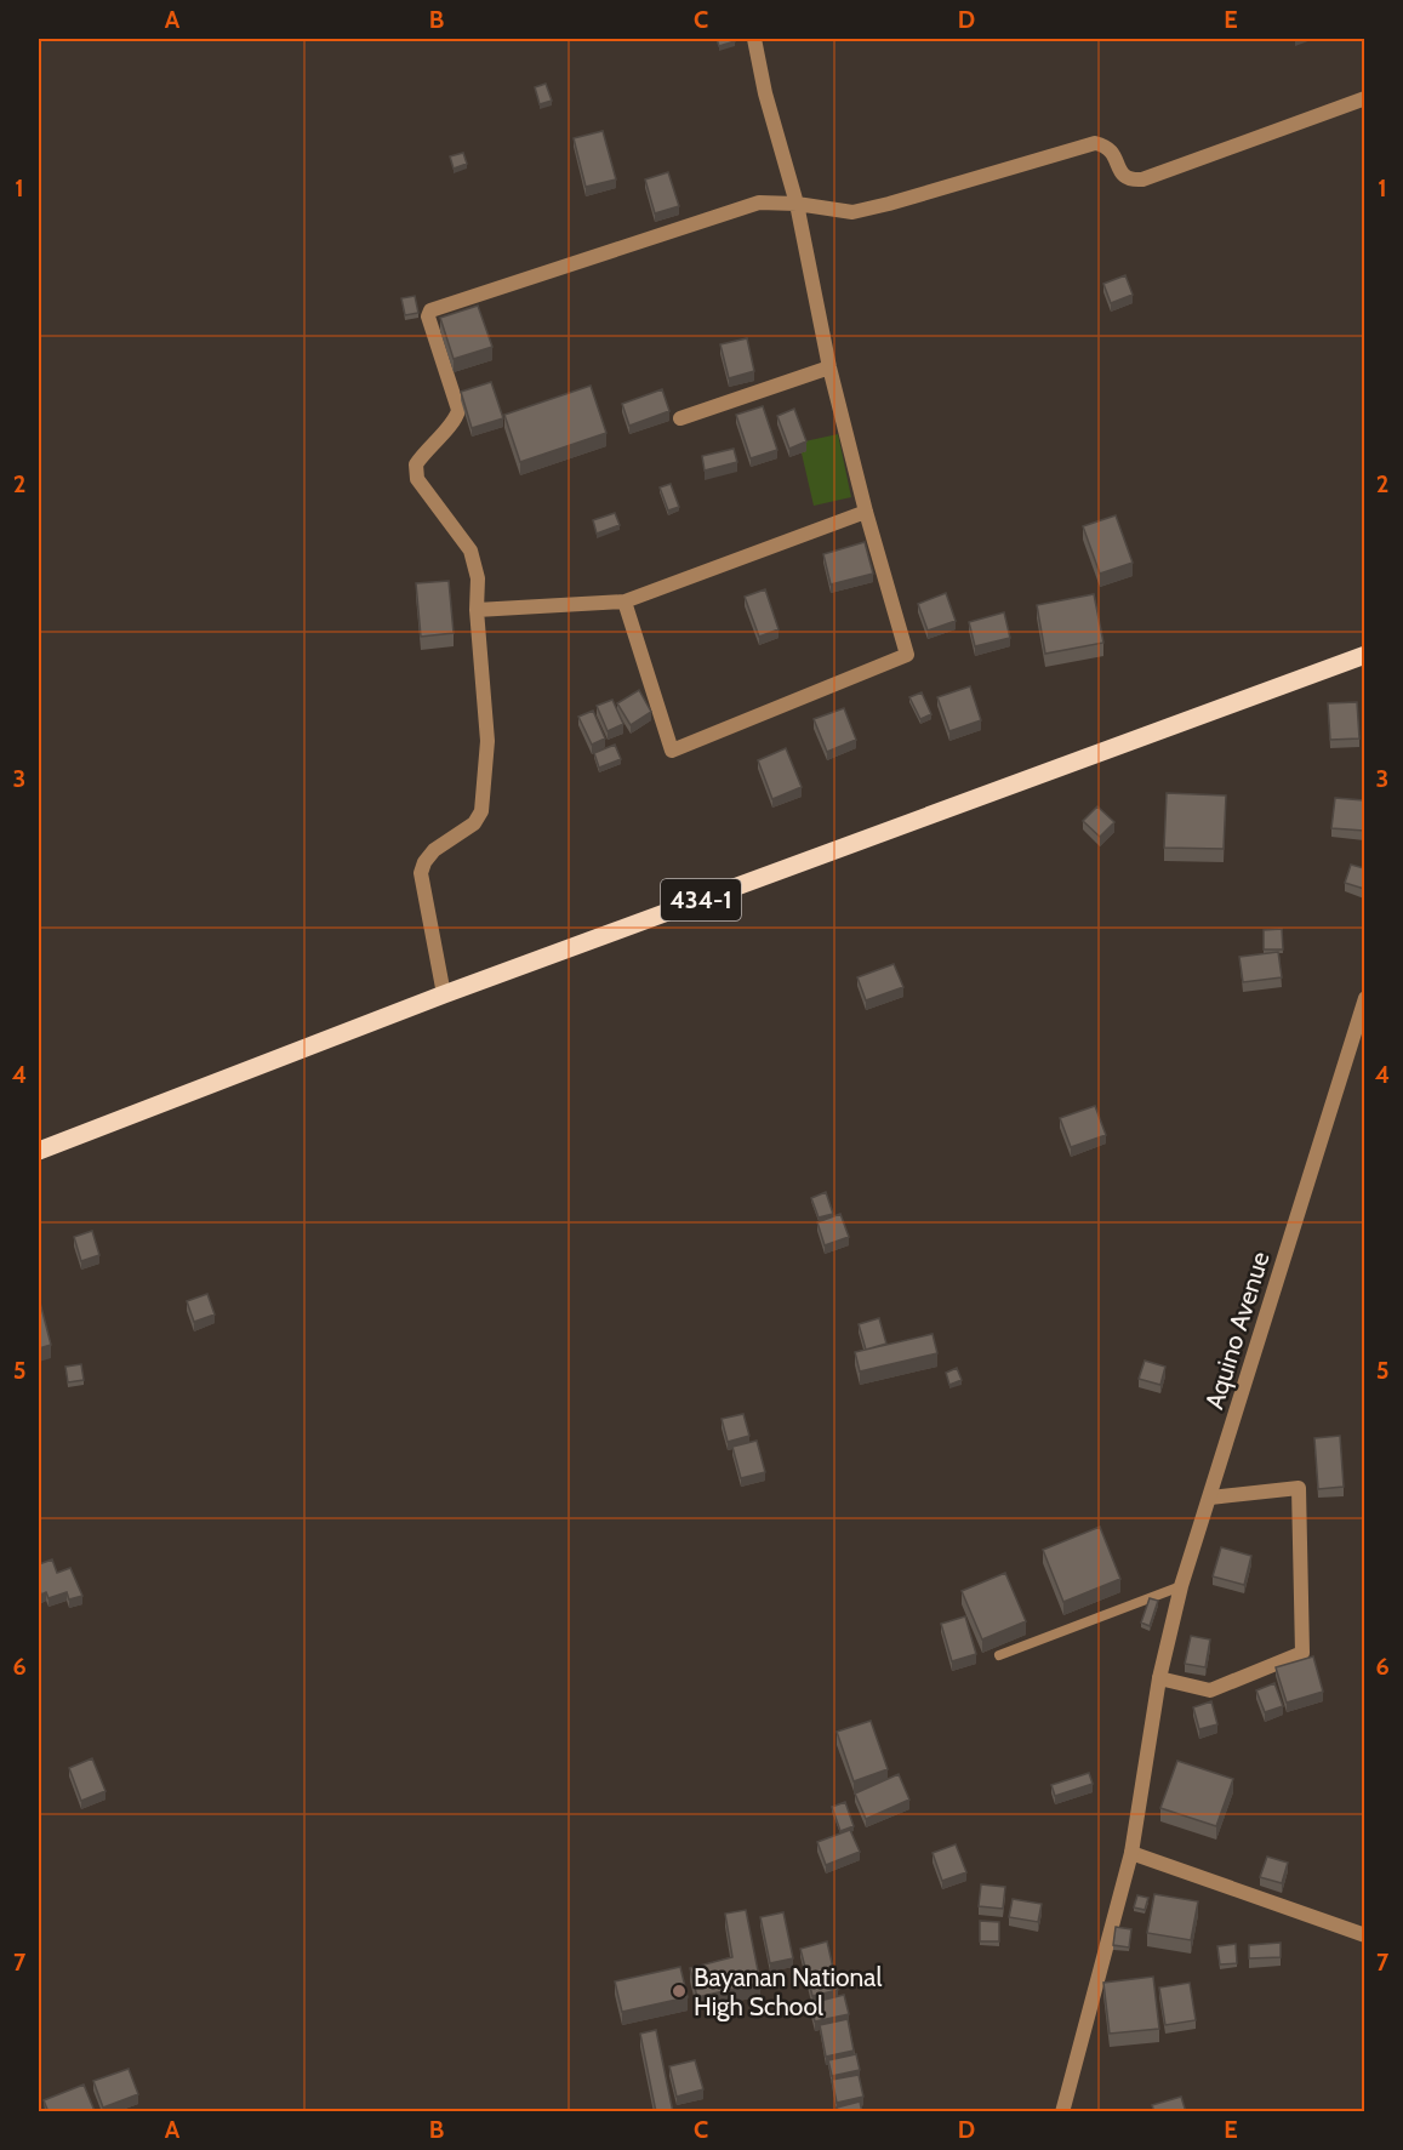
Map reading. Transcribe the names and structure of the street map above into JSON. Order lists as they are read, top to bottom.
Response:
{
  "streets": {
    "main road": ["434-1"],
    "street": ["Aquino Avenue"]
  },
  "places": ["Bayanan National High School"],
  "grid": {
    "columns": [
      "A",
      "B",
      "C",
      "D",
      "E"
    ],
    "rows": [
      "1",
      "2",
      "3",
      "4",
      "5",
      "6",
      "7"
    ]
  }
}
